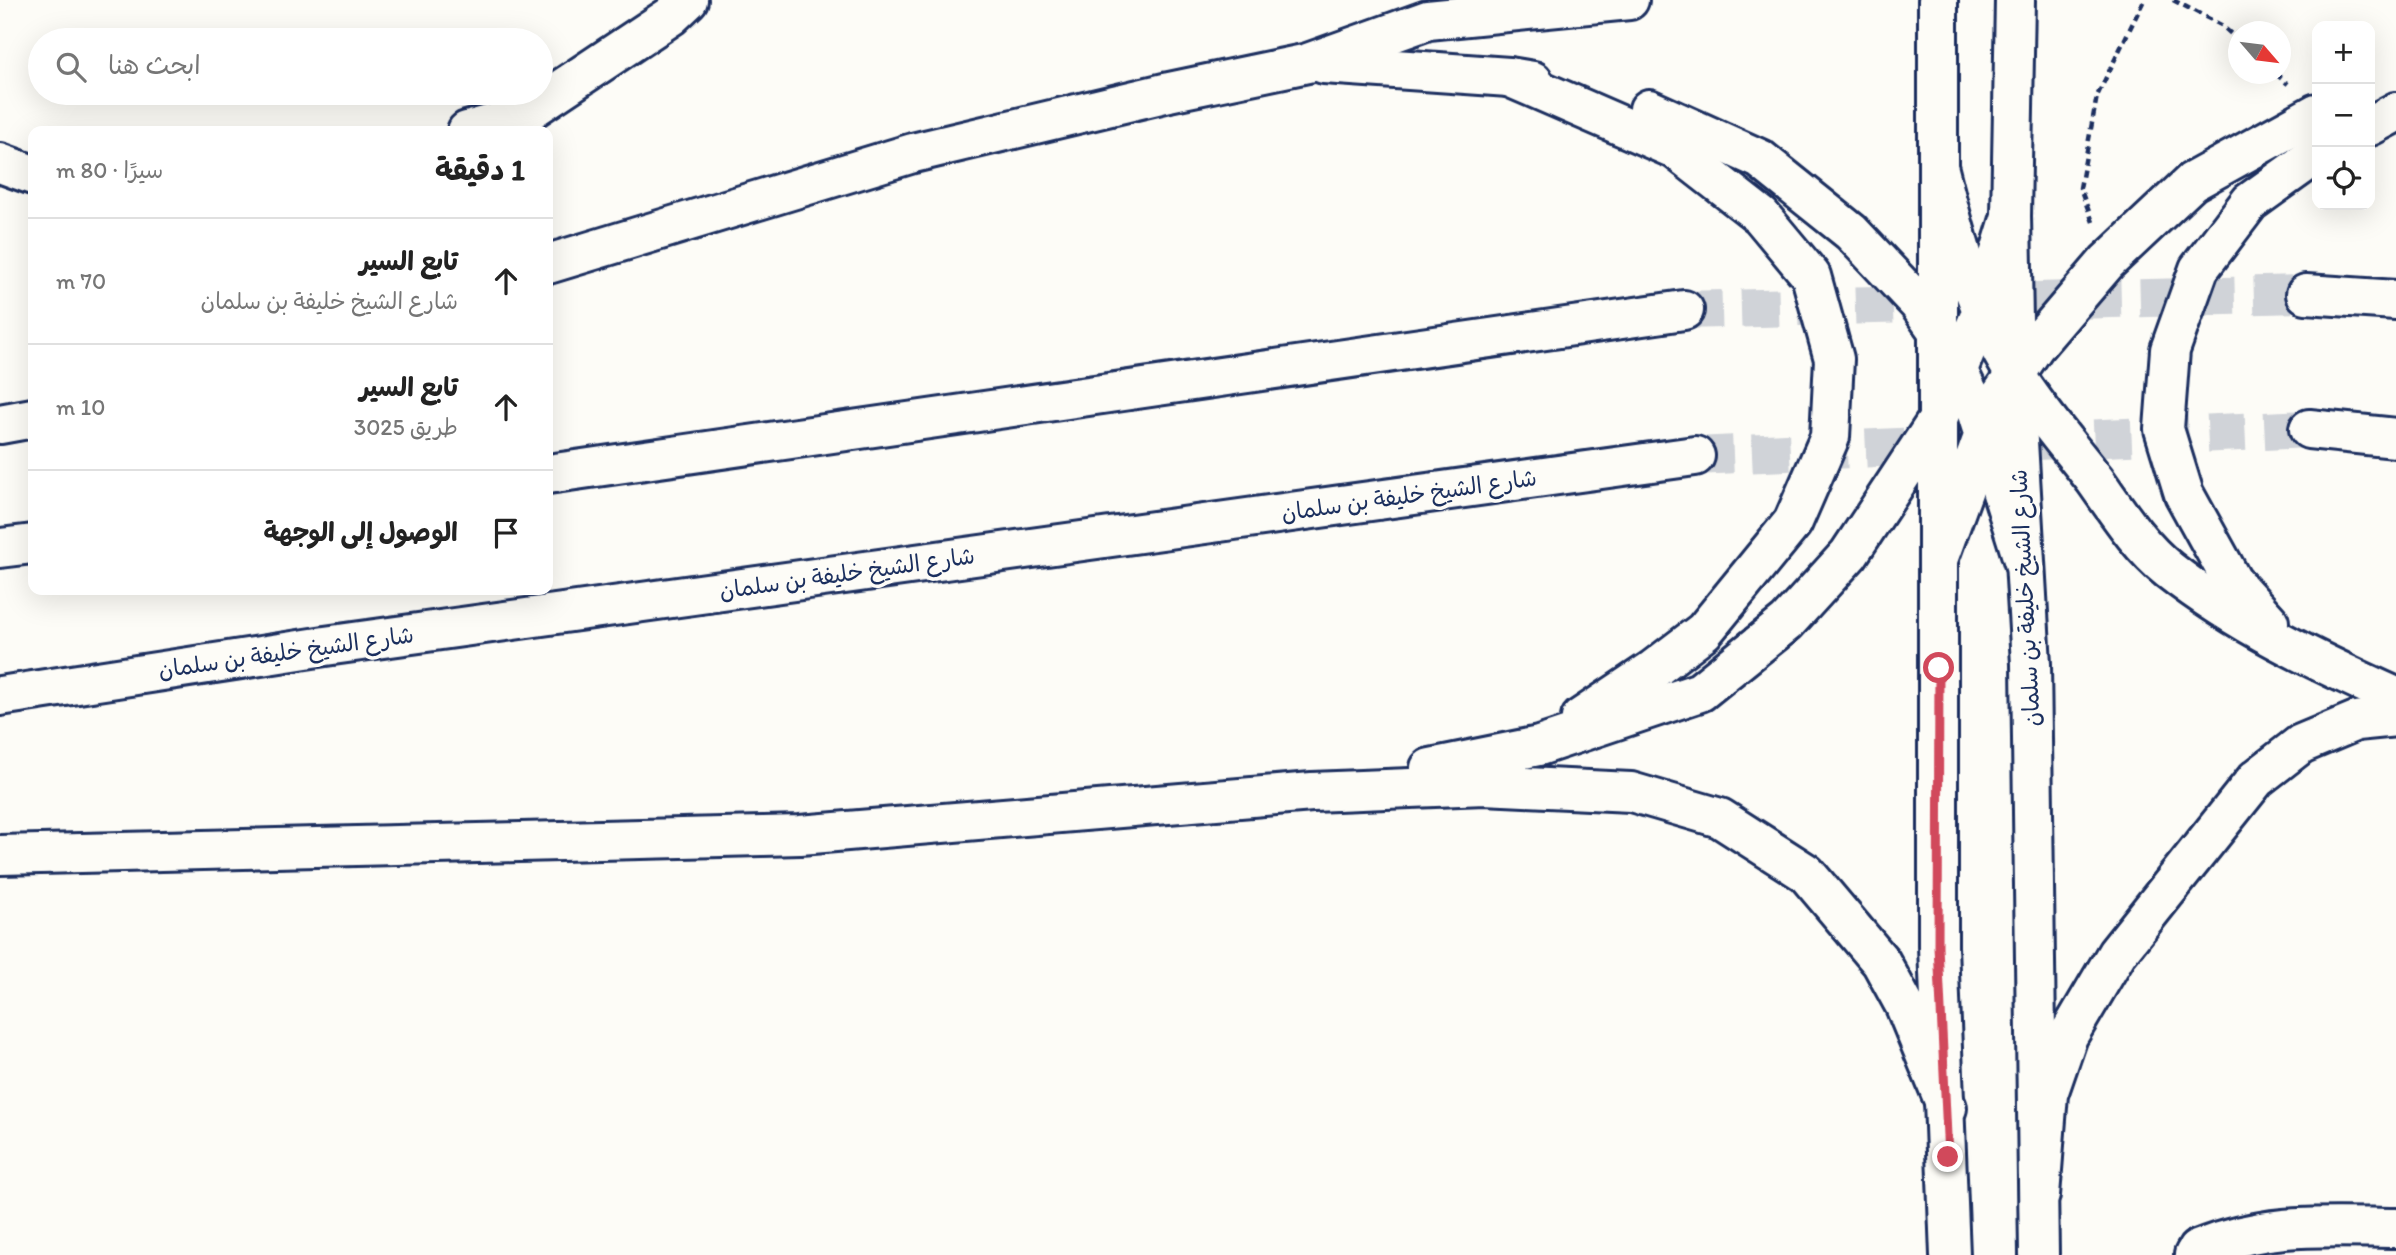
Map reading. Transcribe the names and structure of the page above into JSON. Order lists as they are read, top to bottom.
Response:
{
  "streets": {
    "main road": ["شارع الشيخ خليفة بن سلمان"]
  },
  "north": "bottom right",
  "page": {
    "map_buttons": ["+", "−"],
    "search": "ابحث هنا",
    "heading": ["1 دقيقة", "سيرًا · 80 m"],
    "list": [
      ["تابع السير", "شارع الشيخ خليفة بن سلمان", "70 m"],
      ["تابع السير", "طريق 3025", "10 m"],
      "الوصول إلى الوجهة"
    ]
  }
}
